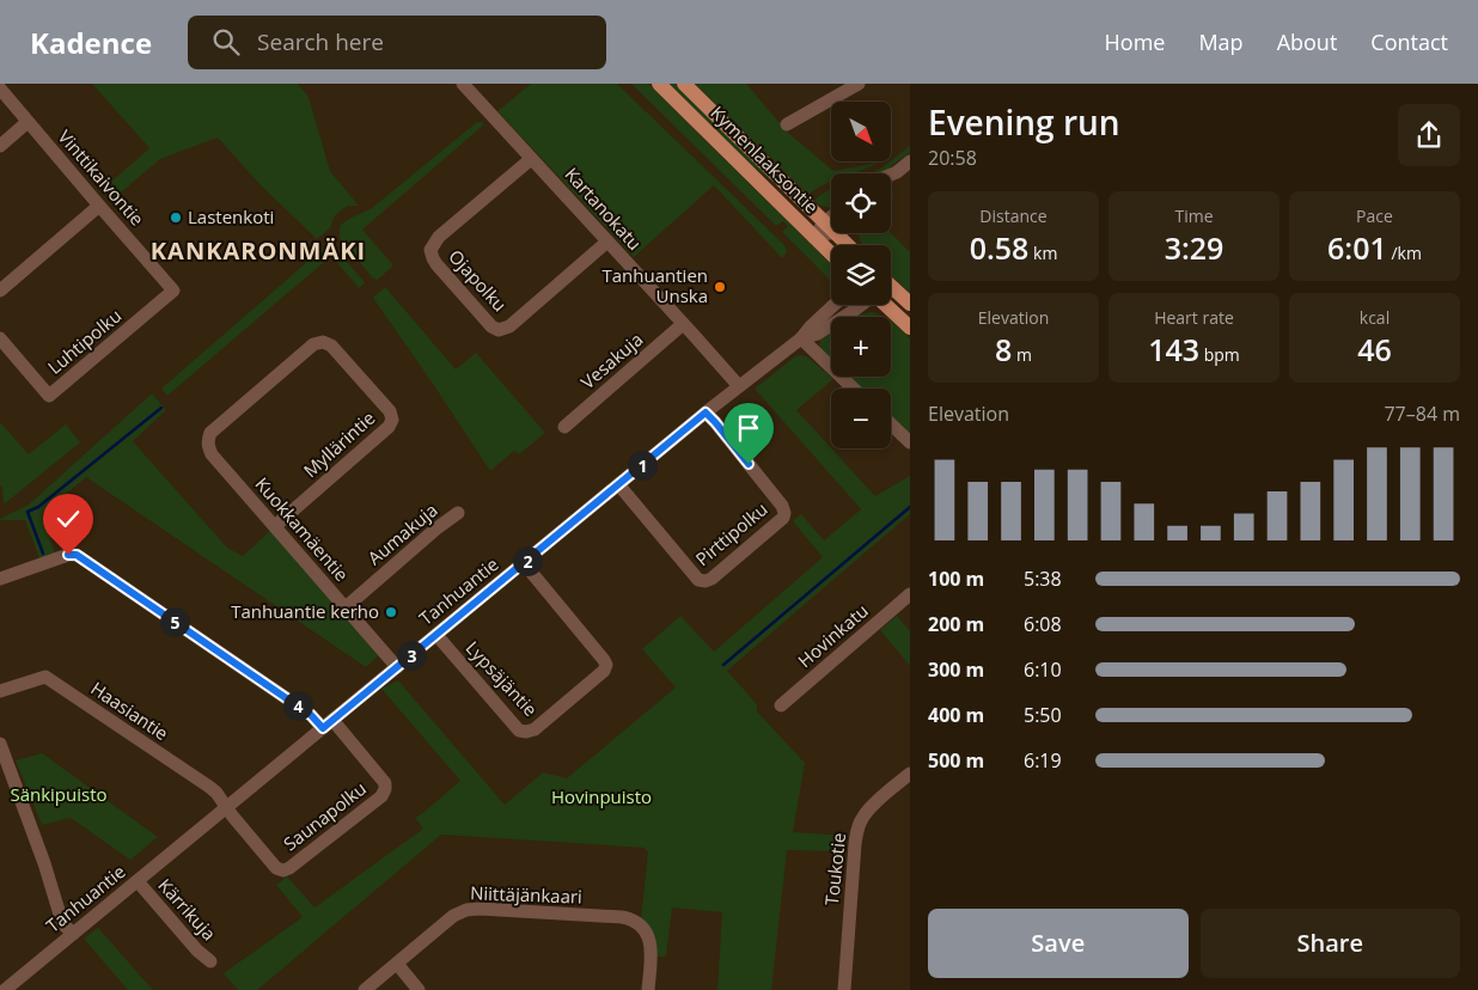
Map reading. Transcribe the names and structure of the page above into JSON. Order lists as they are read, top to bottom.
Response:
{
  "streets": {
    "main road": ["Kymenlaaksontie"],
    "street": [
      "Vinttikaivontie",
      "Kartanokatu",
      "Ojapolku",
      "Luhtipolku",
      "Vesakuja",
      "Myllärintie",
      "Kuokkamäentie",
      "Aumakuja",
      "Pirttipolku",
      "Tanhuantie",
      "Hovinkatu",
      "Lypsäjäntie",
      "Haasiantie",
      "Saunapolku",
      "Toukotie",
      "Niittäjänkaari",
      "Kärrikuja"
    ]
  },
  "crossings": [
    ["Vinttikaivontie", "Luhtipolku"],
    ["Kartanokatu", "Ojapolku"],
    ["Kartanokatu", "Vesakuja"],
    ["Kartanokatu", "Tanhuantie"],
    ["Myllärintie", "Kuokkamäentie"],
    ["Kuokkamäentie", "Aumakuja"],
    ["Kuokkamäentie", "Tanhuantie"],
    ["Pirttipolku", "Tanhuantie"],
    ["Tanhuantie", "Lypsäjäntie"],
    ["Tanhuantie", "Haasiantie"],
    ["Tanhuantie", "Saunapolku"],
    ["Tanhuantie", "Kärrikuja"],
    ["Haasiantie", "Saunapolku"]
  ],
  "districts": ["KANKARONMÄKI"],
  "parks": ["Sänkipuisto", "Hovinpuisto"],
  "places": ["Lastenkoti", "Tanhuantien Unska", "Tanhuantie kerho"],
  "north": "bottom right",
  "page": {
    "header": "Kadence",
    "search": "Search here",
    "nav": [
      "Home",
      "Map",
      "About",
      "Contact"
    ],
    "heading": ["Evening run", "20:58"],
    "map_buttons": ["+", "−"],
    "stats": [
      ["Distance", "0.58 km"],
      ["Time", "3:29"],
      ["Pace", "6:01 /km"],
      ["Elevation", "8 m"],
      ["Heart rate", "143 bpm"],
      ["kcal", "46"]
    ],
    "chart": ["Elevation", "77–84 m"],
    "pins": [
      "1",
      "2",
      "5",
      "3",
      "4"
    ],
    "list": [
      {
        "name": "100 m",
        "note": "5:38"
      },
      {
        "name": "200 m",
        "note": "6:08"
      },
      {
        "name": "300 m",
        "note": "6:10"
      },
      {
        "name": "400 m",
        "note": "5:50"
      },
      {
        "name": "500 m",
        "note": "6:19"
      }
    ],
    "buttons": ["Save", "Share"]
  }
}
